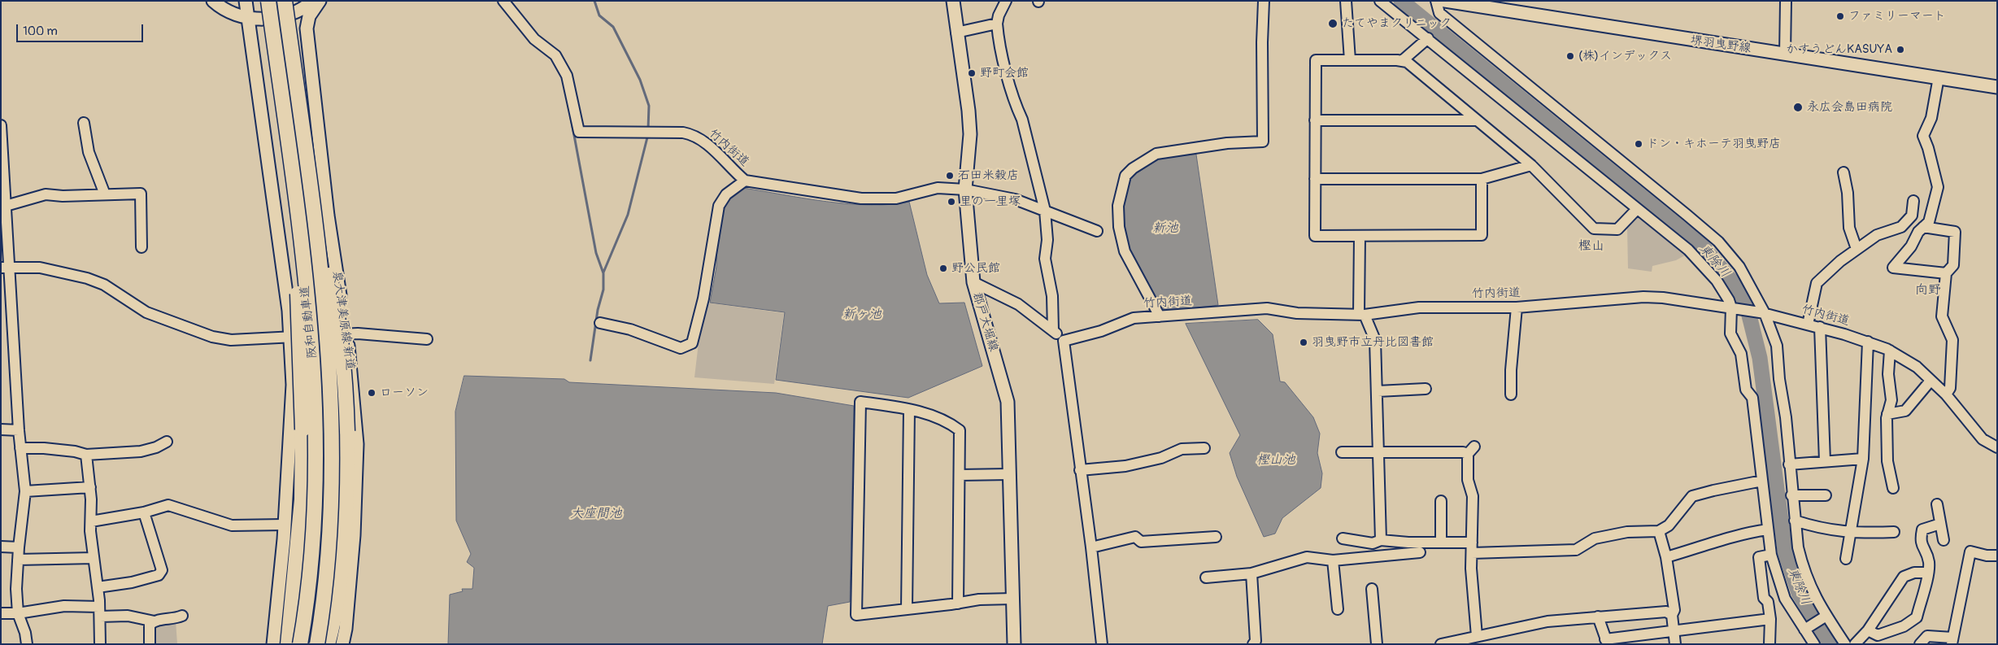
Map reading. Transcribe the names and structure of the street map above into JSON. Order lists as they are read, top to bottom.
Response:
{
  "streets": {
    "highway": ["阪和自動車道"],
    "main road": ["堺羽曳野線", "泉大津美原線 新道", "郡戸大堀線"],
    "street": ["竹内街道"]
  },
  "crossings": [
    ["竹内街道", "郡戸大堀線"]
  ],
  "districts": ["樫山", "向野"],
  "water": [
    "新池",
    "東除川",
    "新ヶ池",
    "樫山池",
    "大座間池"
  ],
  "places": [
    "ファミリーマート",
    "たてやまクリニック",
    "かすうどんKASUYA",
    "(株)インデックス",
    "野町会館",
    "永広会島田病院",
    "ドン・キホーテ羽曳野店",
    "石田米穀店",
    "里の一里塚",
    "野公民館",
    "羽曳野市立丹比図書館",
    "ローソン"
  ],
  "scale_bar": "100 m"
}
